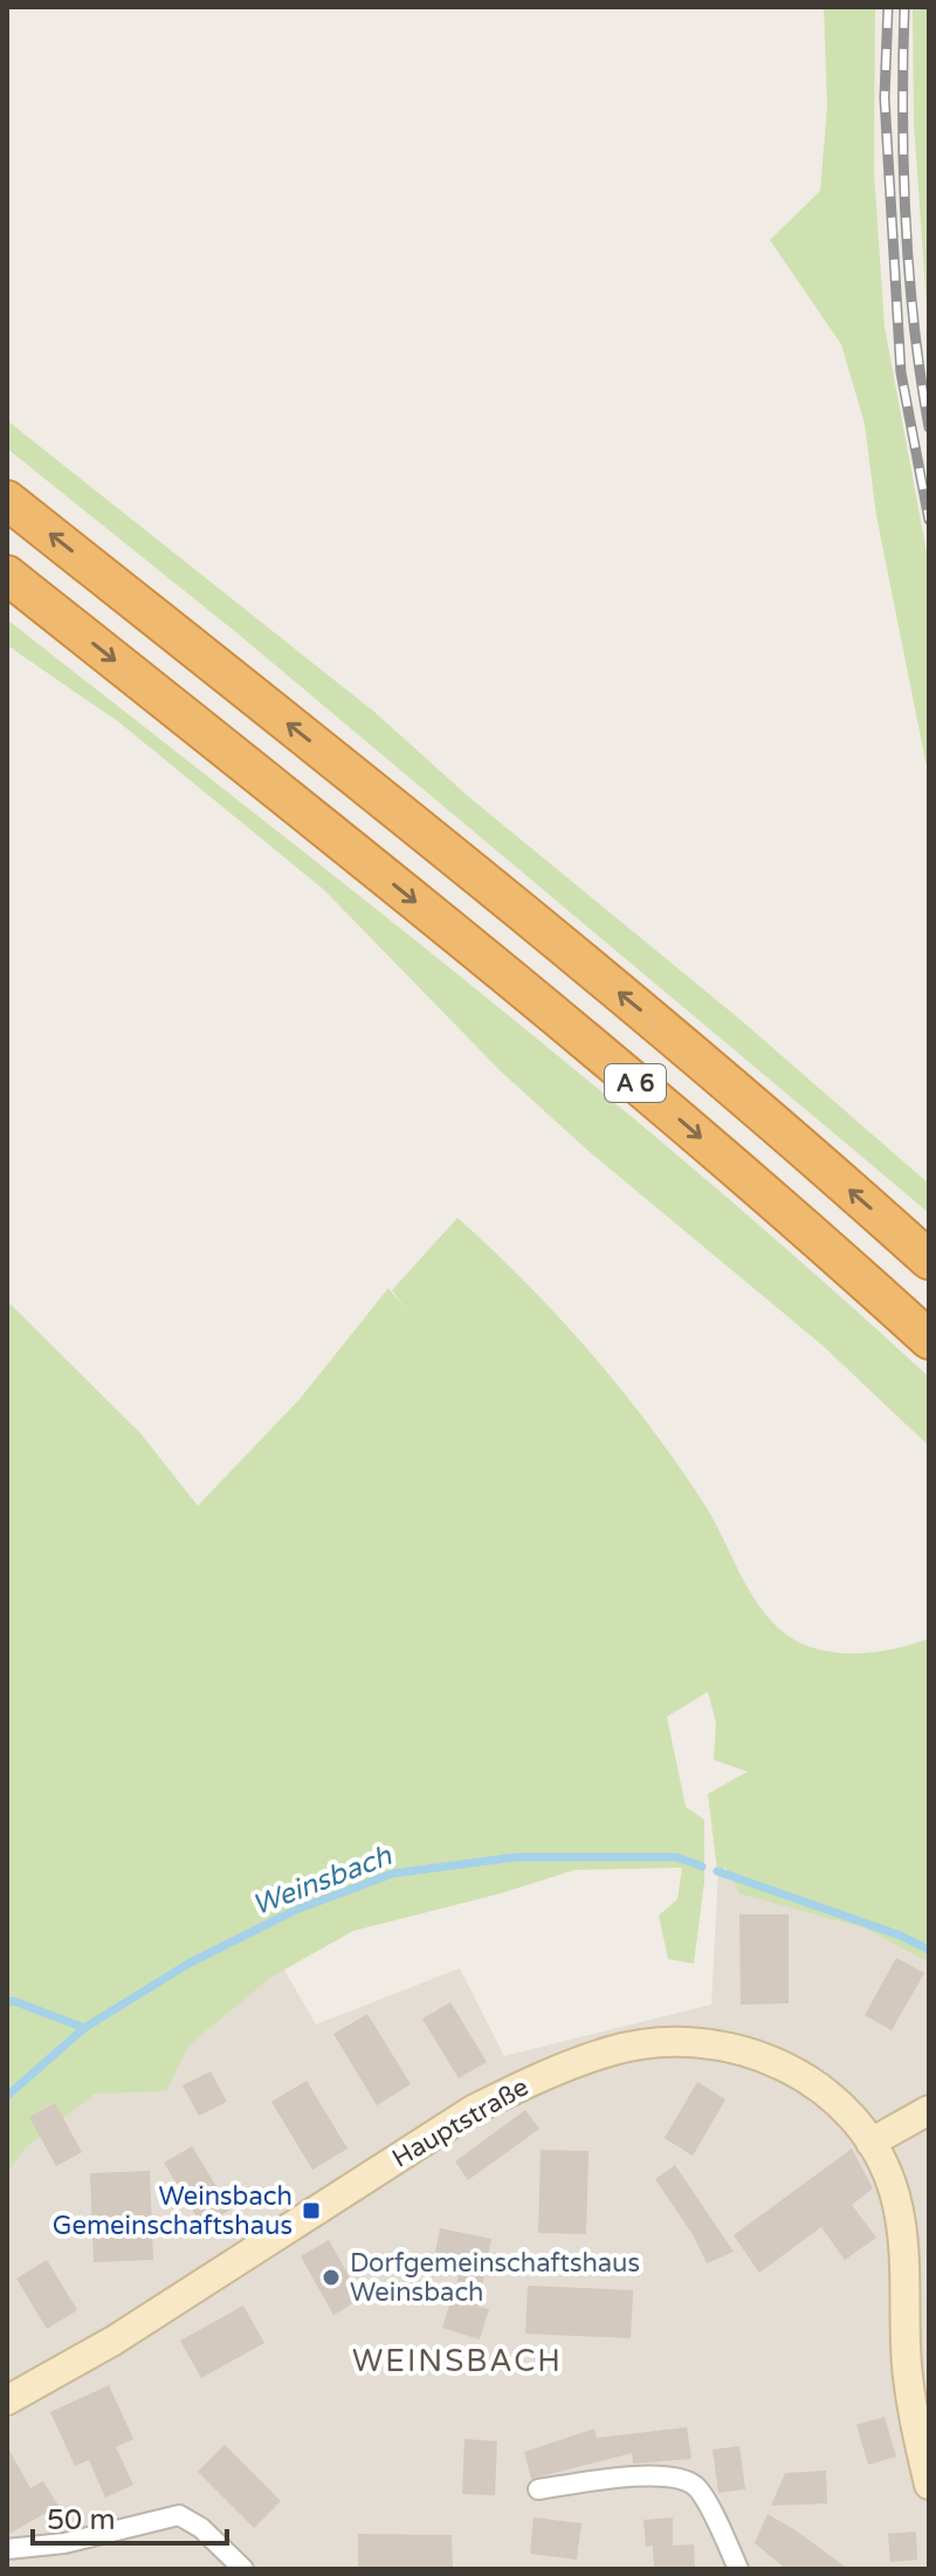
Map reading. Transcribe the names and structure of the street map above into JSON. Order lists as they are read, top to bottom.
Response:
{
  "streets": {
    "highway": ["A 6"],
    "street": ["Hauptstraße"]
  },
  "districts": ["WEINSBACH"],
  "water": ["Weinsbach"],
  "places": {
    "transit": ["Weinsbach Gemeinschaftshaus"],
    "other": ["Dorfgemeinschaftshaus Weinsbach"]
  },
  "scale_bar": "50 m"
}
